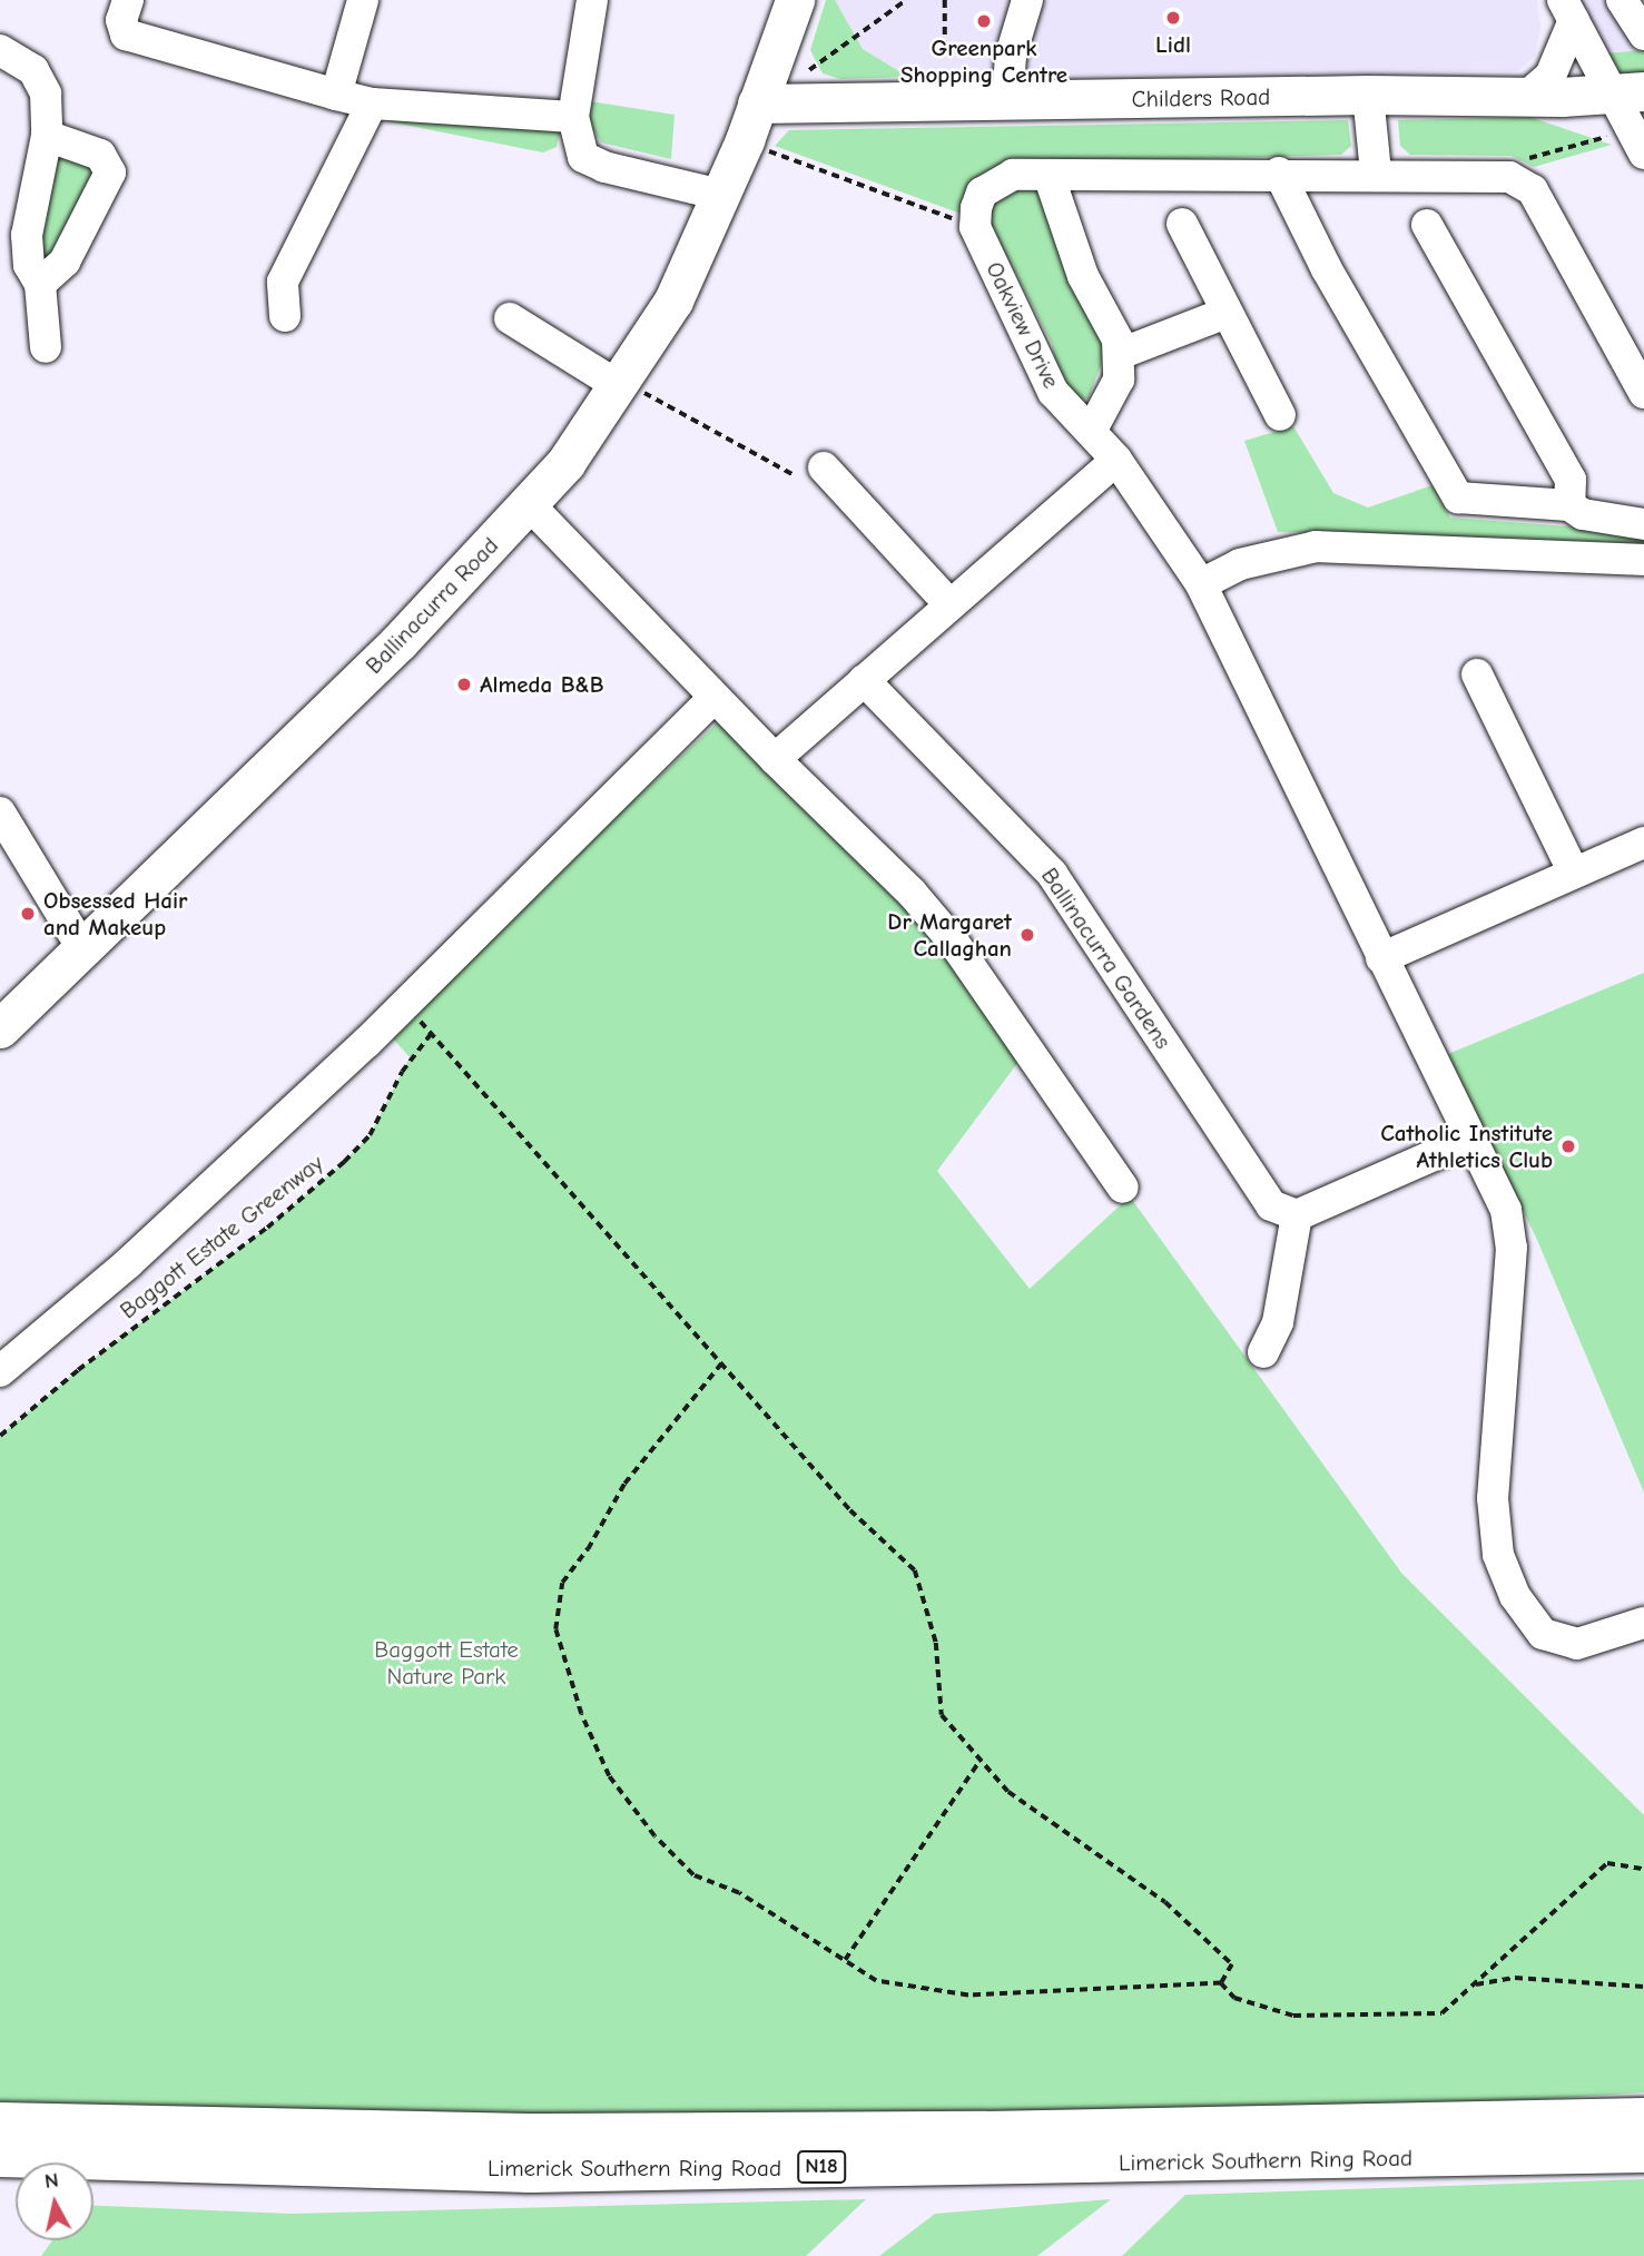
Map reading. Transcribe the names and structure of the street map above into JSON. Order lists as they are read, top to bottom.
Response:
{
  "streets": {
    "highway": ["Limerick Southern Ring Road", "N18"],
    "main road": ["Childers Road", "Ballinacurra Road"],
    "street": ["Oakview Drive", "Ballinacurra Gardens"],
    "path": ["Baggott Estate Greenway"]
  },
  "crossings": [
    ["Childers Road", "Ballinacurra Road"]
  ],
  "parks": ["Baggott Estate Nature Park"],
  "places": [
    "Lidl",
    "Greenpark Shopping Centre",
    "Almeda B&B",
    "Obsessed Hair and Makeup",
    "Dr Margaret Callaghan",
    "Catholic Institute Athletics Club"
  ],
  "north": "top"
}
